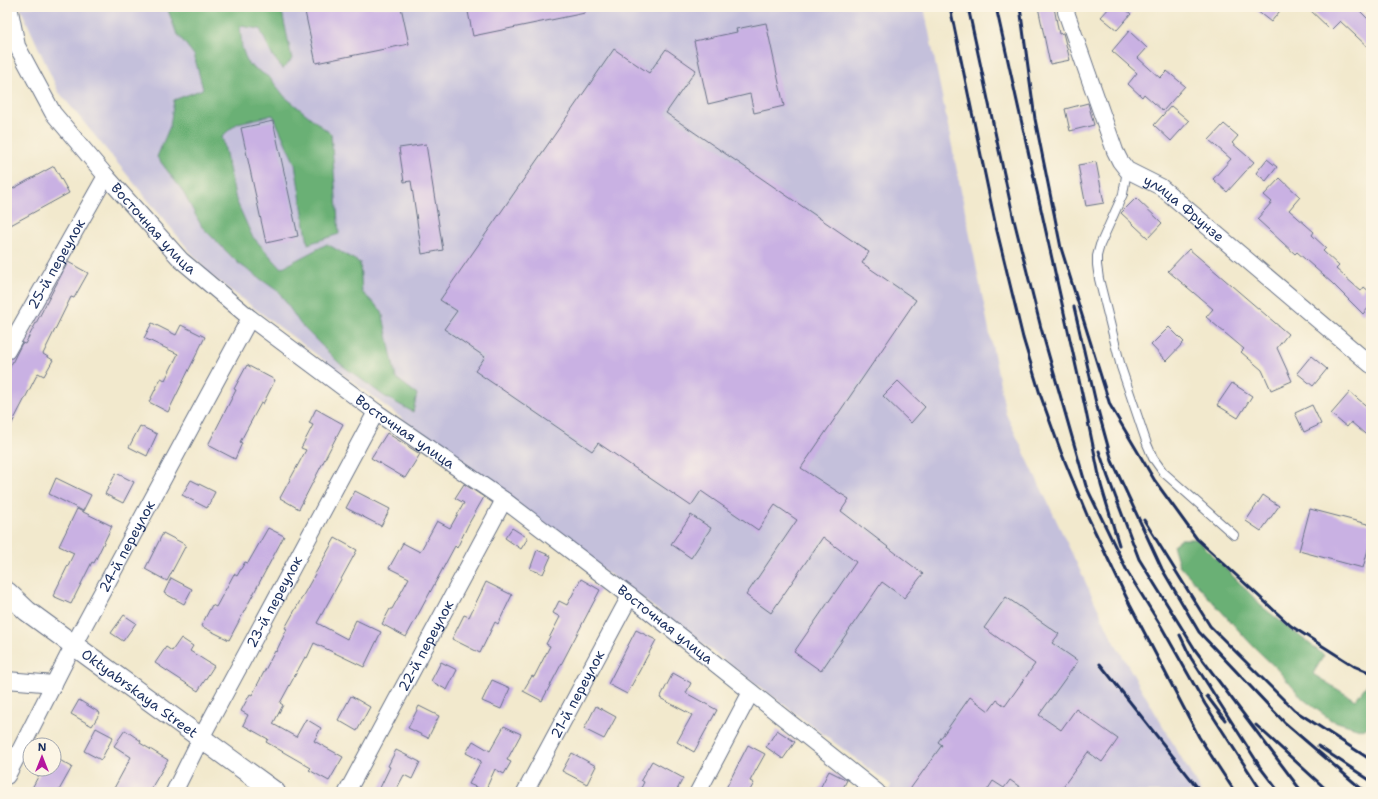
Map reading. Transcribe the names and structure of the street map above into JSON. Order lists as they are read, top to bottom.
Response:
{
  "streets": {
    "street": [
      "улица Фрунзе",
      "Восточная улица",
      "25-й переулок",
      "24-й переулок",
      "23-й переулок",
      "22-й переулок",
      "Oktyabrskaya Street",
      "21-й переулок"
    ]
  },
  "crossings": [
    ["Восточная улица", "25-й переулок"],
    ["Восточная улица", "24-й переулок"],
    ["Восточная улица", "23-й переулок"],
    ["Восточная улица", "22-й переулок"],
    ["Восточная улица", "21-й переулок"],
    ["24-й переулок", "Oktyabrskaya Street"],
    ["23-й переулок", "Oktyabrskaya Street"]
  ],
  "north": "top"
}
